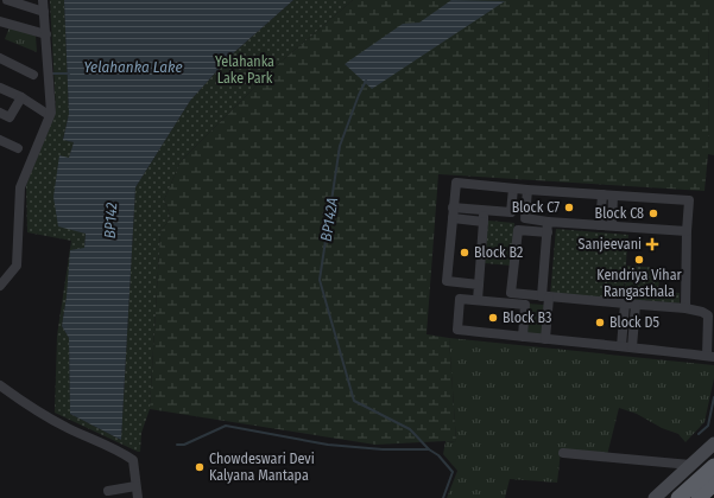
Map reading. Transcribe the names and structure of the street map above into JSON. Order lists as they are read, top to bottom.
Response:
{
  "water": ["Yelahanka Lake", "BP142A", "BP142"],
  "parks": ["Yelahanka Lake Park"],
  "places": {
    "other": [
      "Block C7",
      "Block C8",
      "Block B2",
      "Kendriya Vihar Rangasthala",
      "Block B3",
      "Block D5",
      "Chowdeswari Devi Kalyana Mantapa"
    ],
    "health": ["Sanjeevani"]
  }
}
